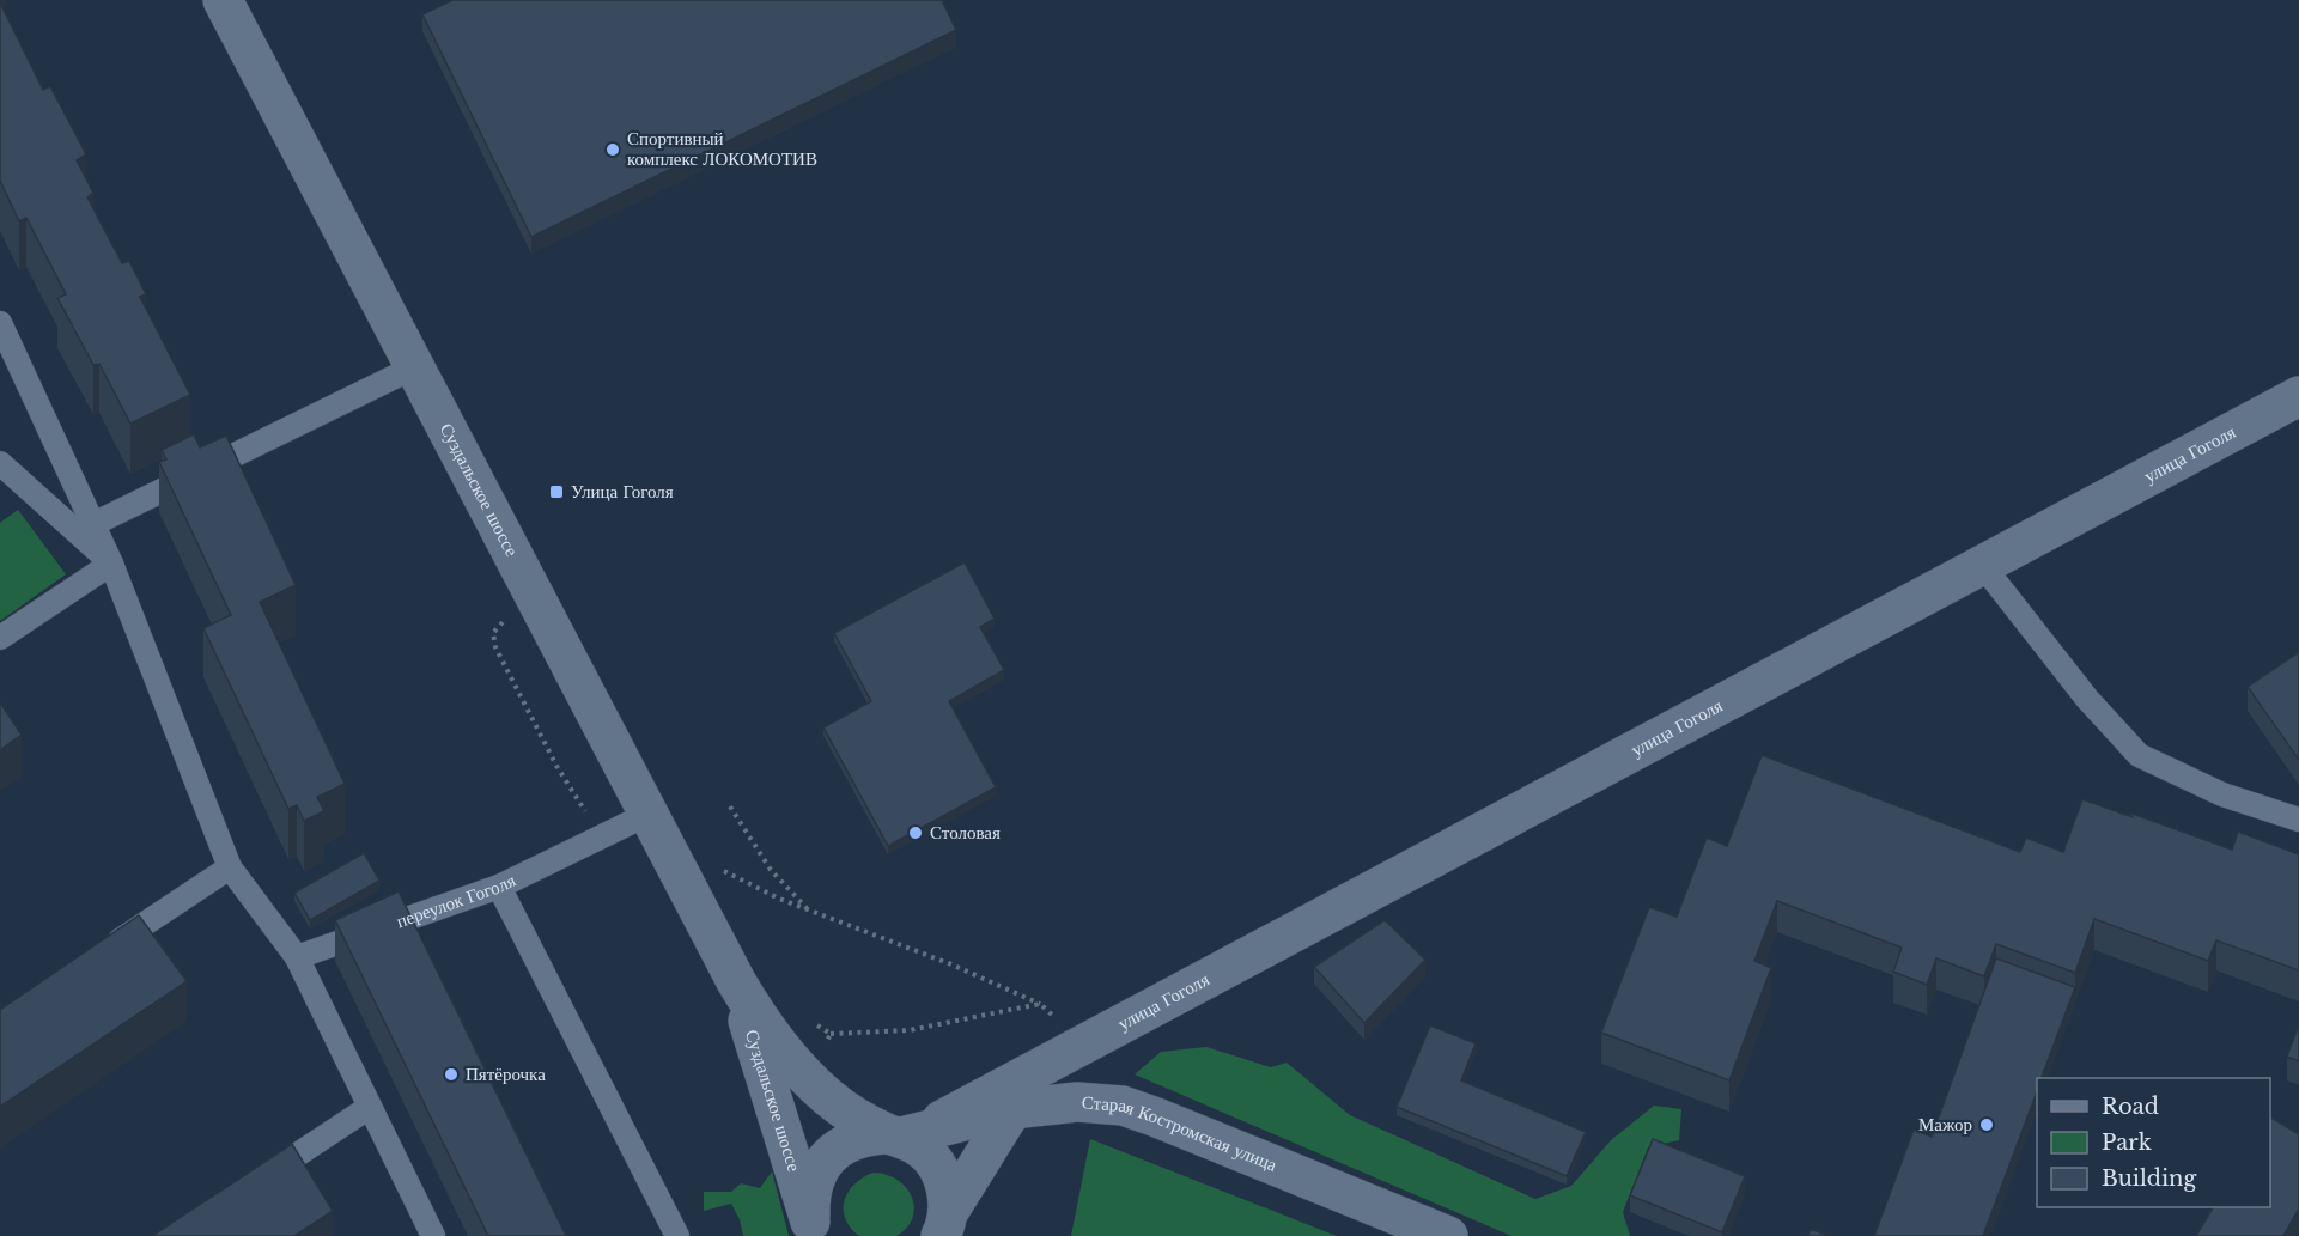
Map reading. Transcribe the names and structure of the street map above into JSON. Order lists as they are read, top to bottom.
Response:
{
  "streets": {
    "street": ["улица Гоголя", "Суздальское шоссе", "Старая Костромская улица"],
    "lane": ["переулок Гоголя"]
  },
  "crossings": [
    ["улица Гоголя", "Суздальское шоссе"],
    ["улица Гоголя", "Старая Костромская улица"],
    ["Суздальское шоссе", "переулок Гоголя"],
    ["Суздальское шоссе", "Старая Костромская улица"]
  ],
  "places": {
    "other": [
      "Спортивный комплекс ЛОКОМОТИВ",
      "Столовая",
      "Пятёрочка",
      "Мажор"
    ],
    "transit": ["Улица Гоголя"]
  },
  "legend": ["Road", "Park", "Building"]
}
